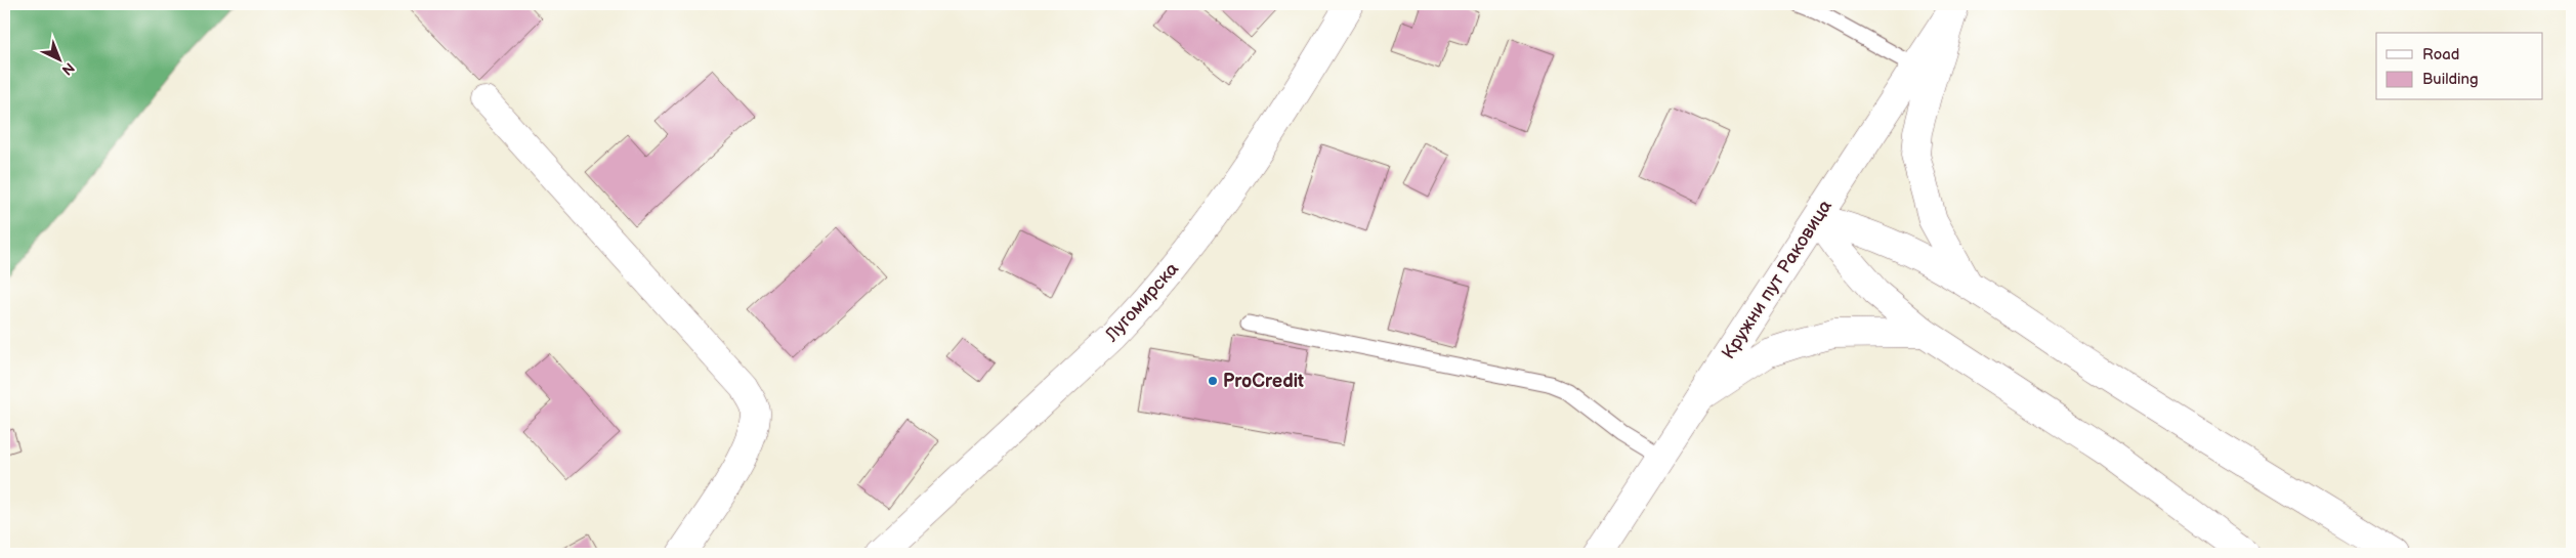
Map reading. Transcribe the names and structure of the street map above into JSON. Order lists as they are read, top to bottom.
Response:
{
  "streets": {
    "main road": ["Кружни пут Раковица", "Лугомирска"]
  },
  "places": ["ProCredit"],
  "legend": ["Road", "Building"],
  "north": "bottom right"
}
